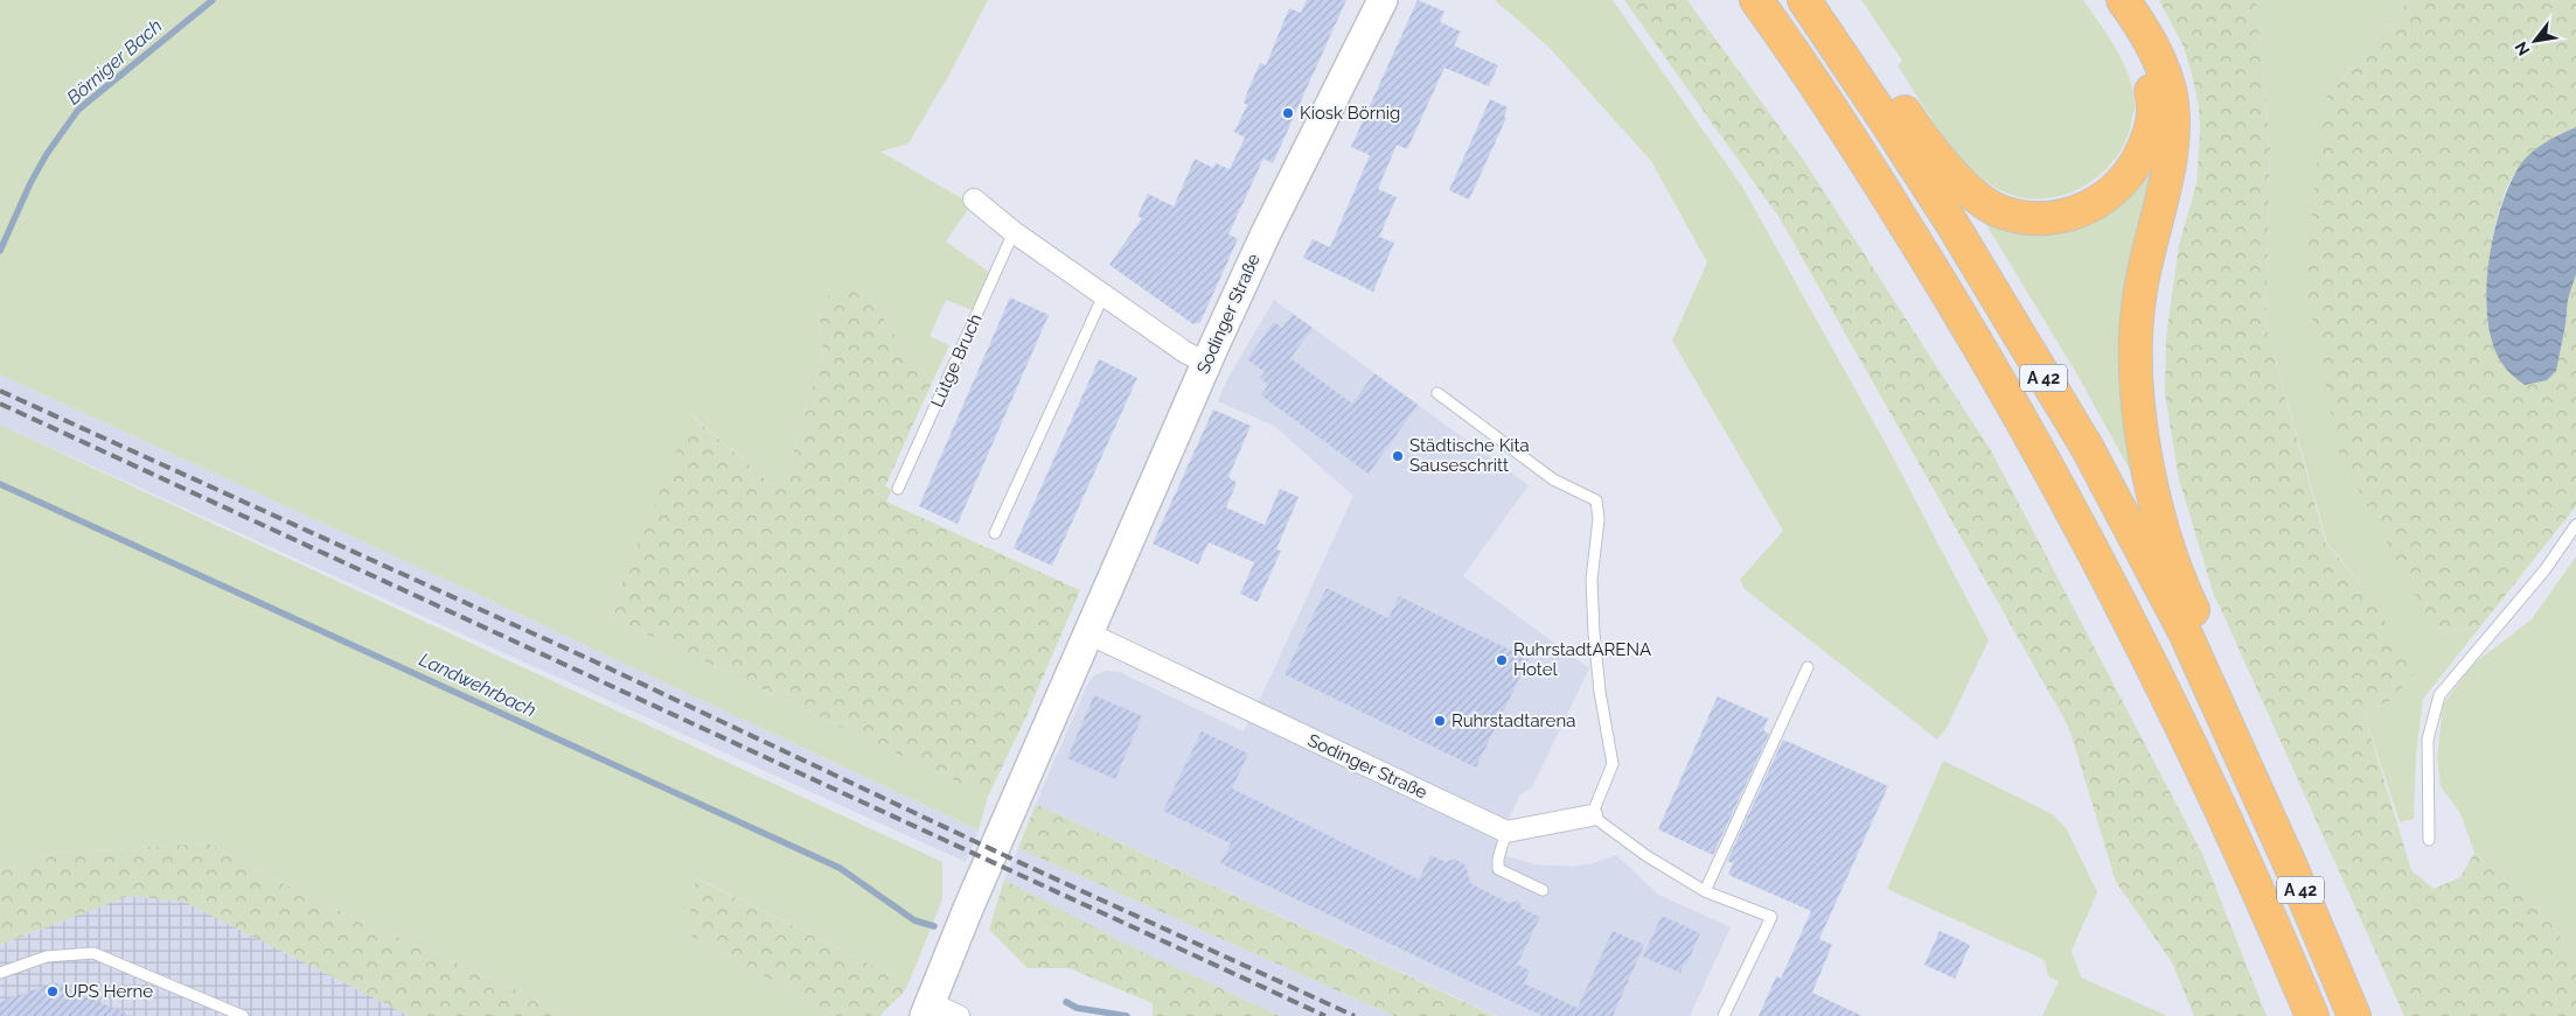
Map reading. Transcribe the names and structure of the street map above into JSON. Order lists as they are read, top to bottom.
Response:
{
  "streets": {
    "highway": ["A 42"],
    "street": ["Sodinger Straße"],
    "lane": ["Lütge Bruch"]
  },
  "water": ["Börniger Bach", "Landwehrbach"],
  "places": [
    "Kiosk Börnig",
    "Städtische Kita Sauseschritt",
    "RuhrstadtARENA Hotel",
    "Ruhrstadtarena",
    "UPS Herne"
  ],
  "north": "bottom left"
}
